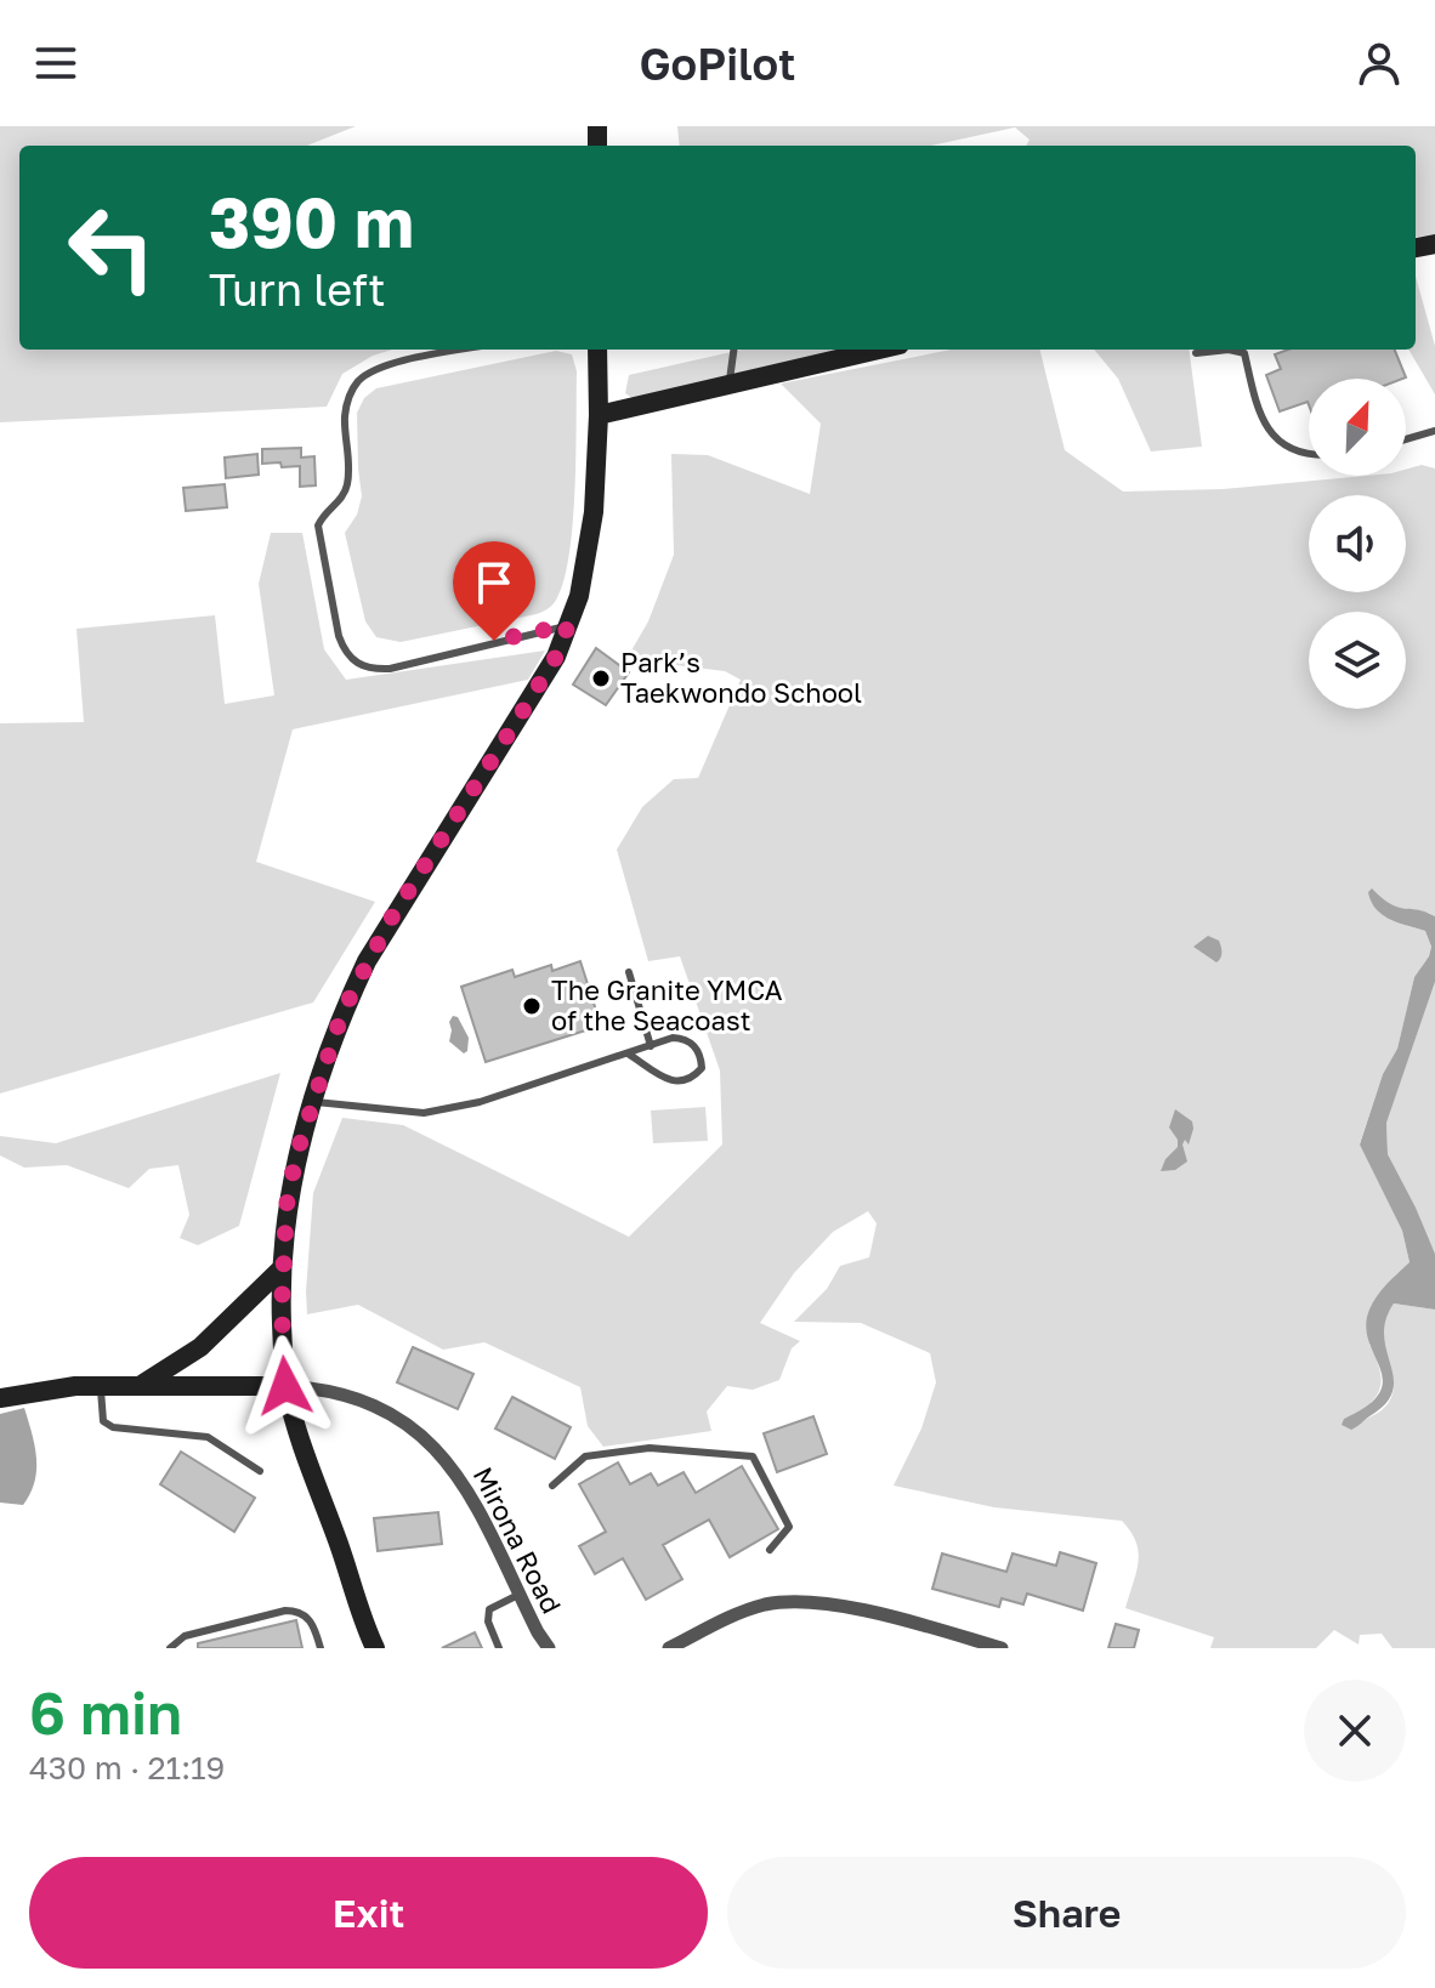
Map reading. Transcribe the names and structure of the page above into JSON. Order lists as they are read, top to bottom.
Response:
{
  "streets": {
    "street": ["Mirona Road"]
  },
  "places": ["Park’s Taekwondo School", "The Granite YMCA of the Seacoast"],
  "north": "top right",
  "page": {
    "header": "GoPilot",
    "turn": ["390 m", "Turn left"],
    "heading": ["6 min", "430 m · 21:19"],
    "buttons": ["Exit", "Share"]
  }
}
